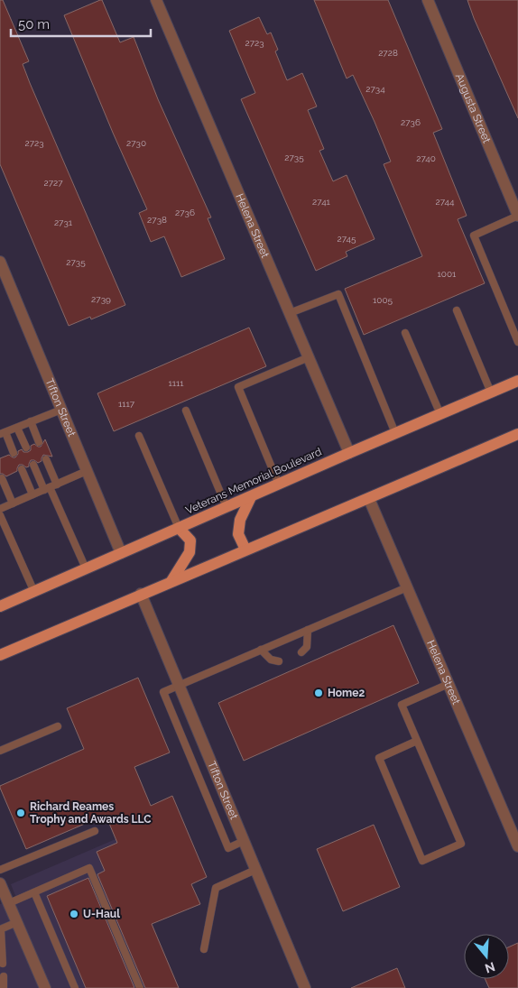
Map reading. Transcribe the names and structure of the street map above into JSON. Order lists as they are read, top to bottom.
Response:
{
  "streets": {
    "main road": ["Veterans Memorial Boulevard"],
    "street": ["Augusta Street", "Helena Street", "Tifton Street"]
  },
  "crossings": [
    ["Helena Street", "Veterans Memorial Boulevard"],
    ["Tifton Street", "Veterans Memorial Boulevard"]
  ],
  "places": ["Home2", "Richard Reames Trophy and Awards LLC", "U-Haul"],
  "house_numbers": [
    "2723",
    "2728",
    "2734",
    "2736",
    "2723",
    "2730",
    "2735",
    "2740",
    "2727",
    "2741",
    "2744",
    "2736",
    "2738",
    "2731",
    "2745",
    "2735",
    "1001",
    "2739",
    "1005",
    "1111",
    "1117"
  ],
  "scale_bar": "50 m",
  "north": "bottom"
}
